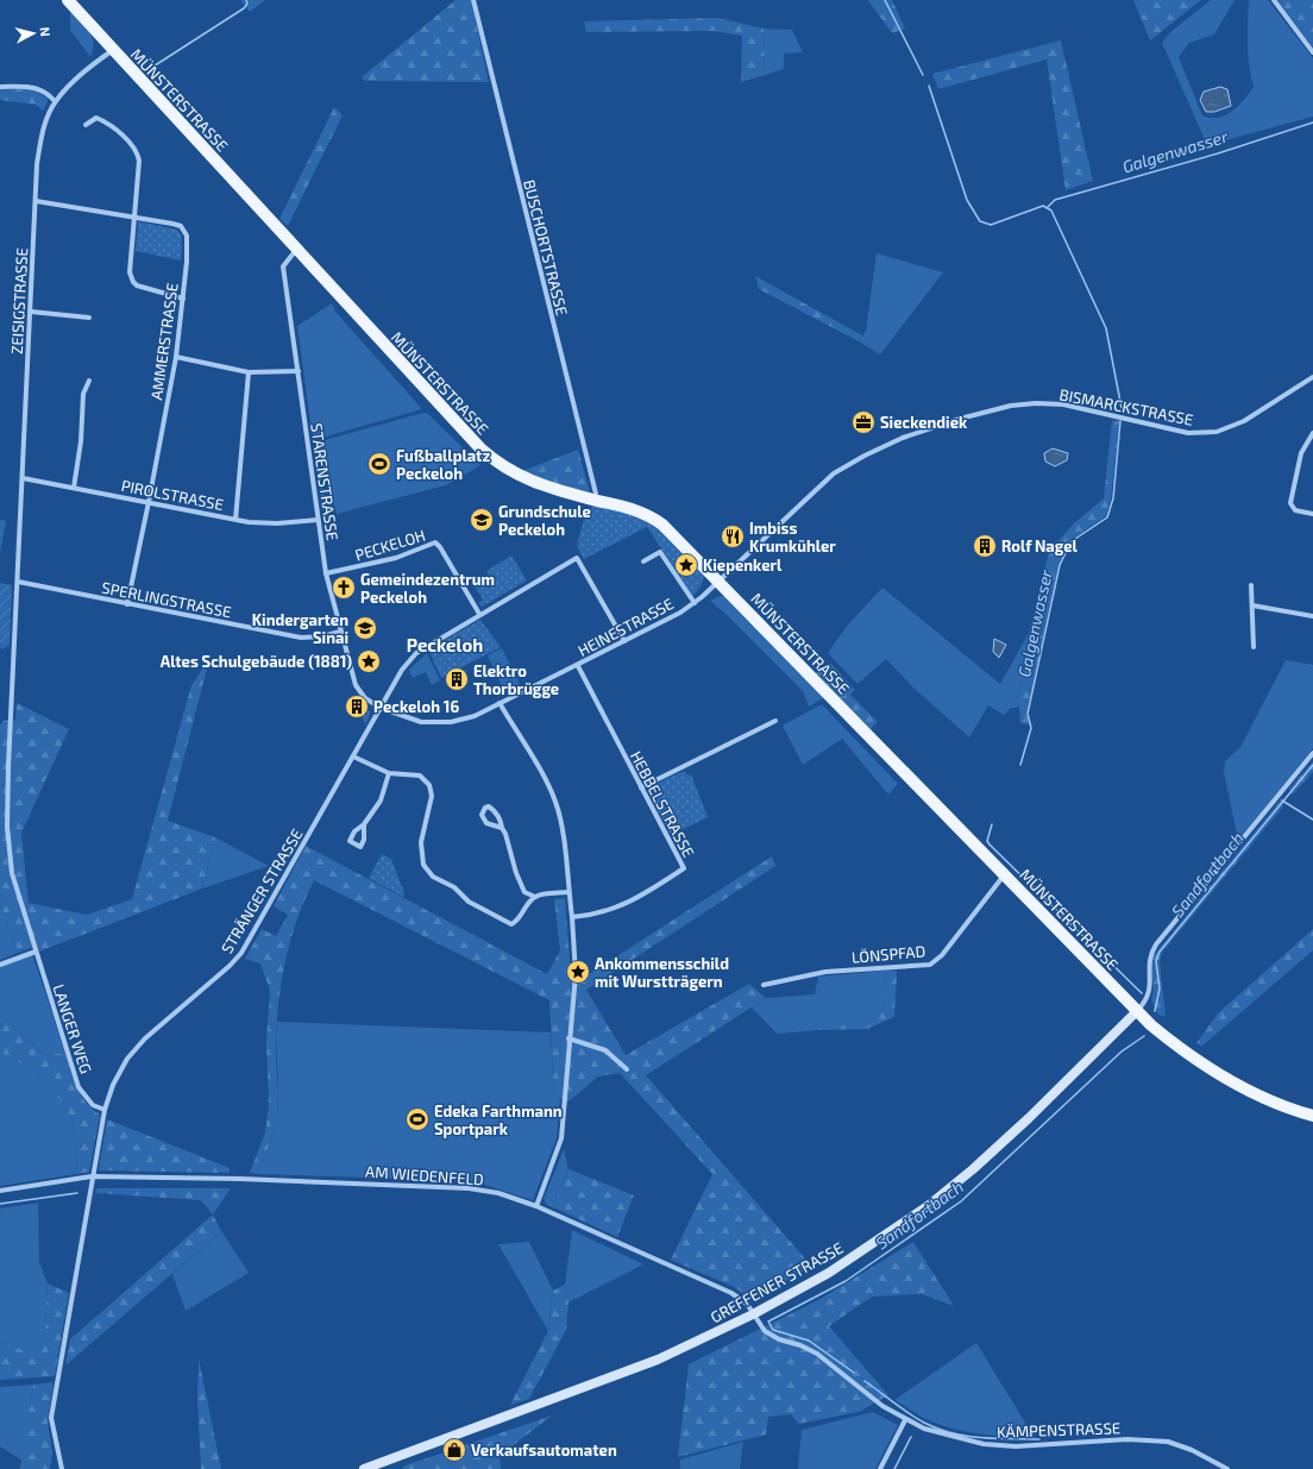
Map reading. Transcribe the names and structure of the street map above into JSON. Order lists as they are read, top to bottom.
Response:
{
  "streets": {
    "main road": ["MÜNSTERSTRASSE", "GREFFENER STRASSE"],
    "street": [
      "BUSCHORTSTRASSE",
      "ZEISIGSTRASSE",
      "AMMERSTRASSE",
      "BISMARCKSTRASSE",
      "STARENSTRASSE",
      "PIROLSTRASSE",
      "PECKELOH",
      "SPERLINGSTRASSE",
      "HEINESTRASSE",
      "HEBBELSTRASSE",
      "STRÄNGER STRASSE",
      "LÖNSPFAD",
      "LANGER WEG",
      "AM WIEDENFELD",
      "KÄMPENSTRASSE"
    ]
  },
  "crossings": [
    ["MÜNSTERSTRASSE", "BUSCHORTSTRASSE"],
    ["MÜNSTERSTRASSE", "ZEISIGSTRASSE"],
    ["MÜNSTERSTRASSE", "BISMARCKSTRASSE"],
    ["MÜNSTERSTRASSE", "STARENSTRASSE"],
    ["MÜNSTERSTRASSE", "HEINESTRASSE"],
    ["MÜNSTERSTRASSE", "LÖNSPFAD"],
    ["MÜNSTERSTRASSE", "GREFFENER STRASSE"],
    ["ZEISIGSTRASSE", "AMMERSTRASSE"],
    ["ZEISIGSTRASSE", "PIROLSTRASSE"],
    ["ZEISIGSTRASSE", "SPERLINGSTRASSE"],
    ["ZEISIGSTRASSE", "LANGER WEG"],
    ["AMMERSTRASSE", "PIROLSTRASSE"],
    ["AMMERSTRASSE", "SPERLINGSTRASSE"],
    ["BISMARCKSTRASSE", "HEINESTRASSE"],
    ["STARENSTRASSE", "PIROLSTRASSE"],
    ["STARENSTRASSE", "PECKELOH"],
    ["STARENSTRASSE", "SPERLINGSTRASSE"],
    ["STARENSTRASSE", "HEINESTRASSE"],
    ["STARENSTRASSE", "STRÄNGER STRASSE"],
    ["SPERLINGSTRASSE", "LANGER WEG"],
    ["HEINESTRASSE", "HEBBELSTRASSE"],
    ["HEINESTRASSE", "STRÄNGER STRASSE"],
    ["STRÄNGER STRASSE", "LANGER WEG"],
    ["AM WIEDENFELD", "GREFFENER STRASSE"],
    ["AM WIEDENFELD", "KÄMPENSTRASSE"],
    ["GREFFENER STRASSE", "KÄMPENSTRASSE"]
  ],
  "districts": ["Peckeloh"],
  "water": ["Galgenwasser", "Sandfortbach"],
  "places": {
    "office": ["Sieckendiek"],
    "sports": ["Fußballplatz Peckeloh", "Edeka Farthmann Sportpark"],
    "school or university": ["Grundschule Peckeloh", "Kindergarten Sinai"],
    "restaurant": ["Imbiss Krumkühler"],
    "building": ["Rolf Nagel", "Elektro Thorbrügge", "Peckeloh 16"],
    "place": ["Kiepenkerl", "Altes Schulgebäude (1881)", "Ankommensschild mit Wurstträgern"],
    "church": ["Gemeindezentrum Peckeloh"],
    "shop": ["Verkaufsautomaten"]
  },
  "north": "right"
}
